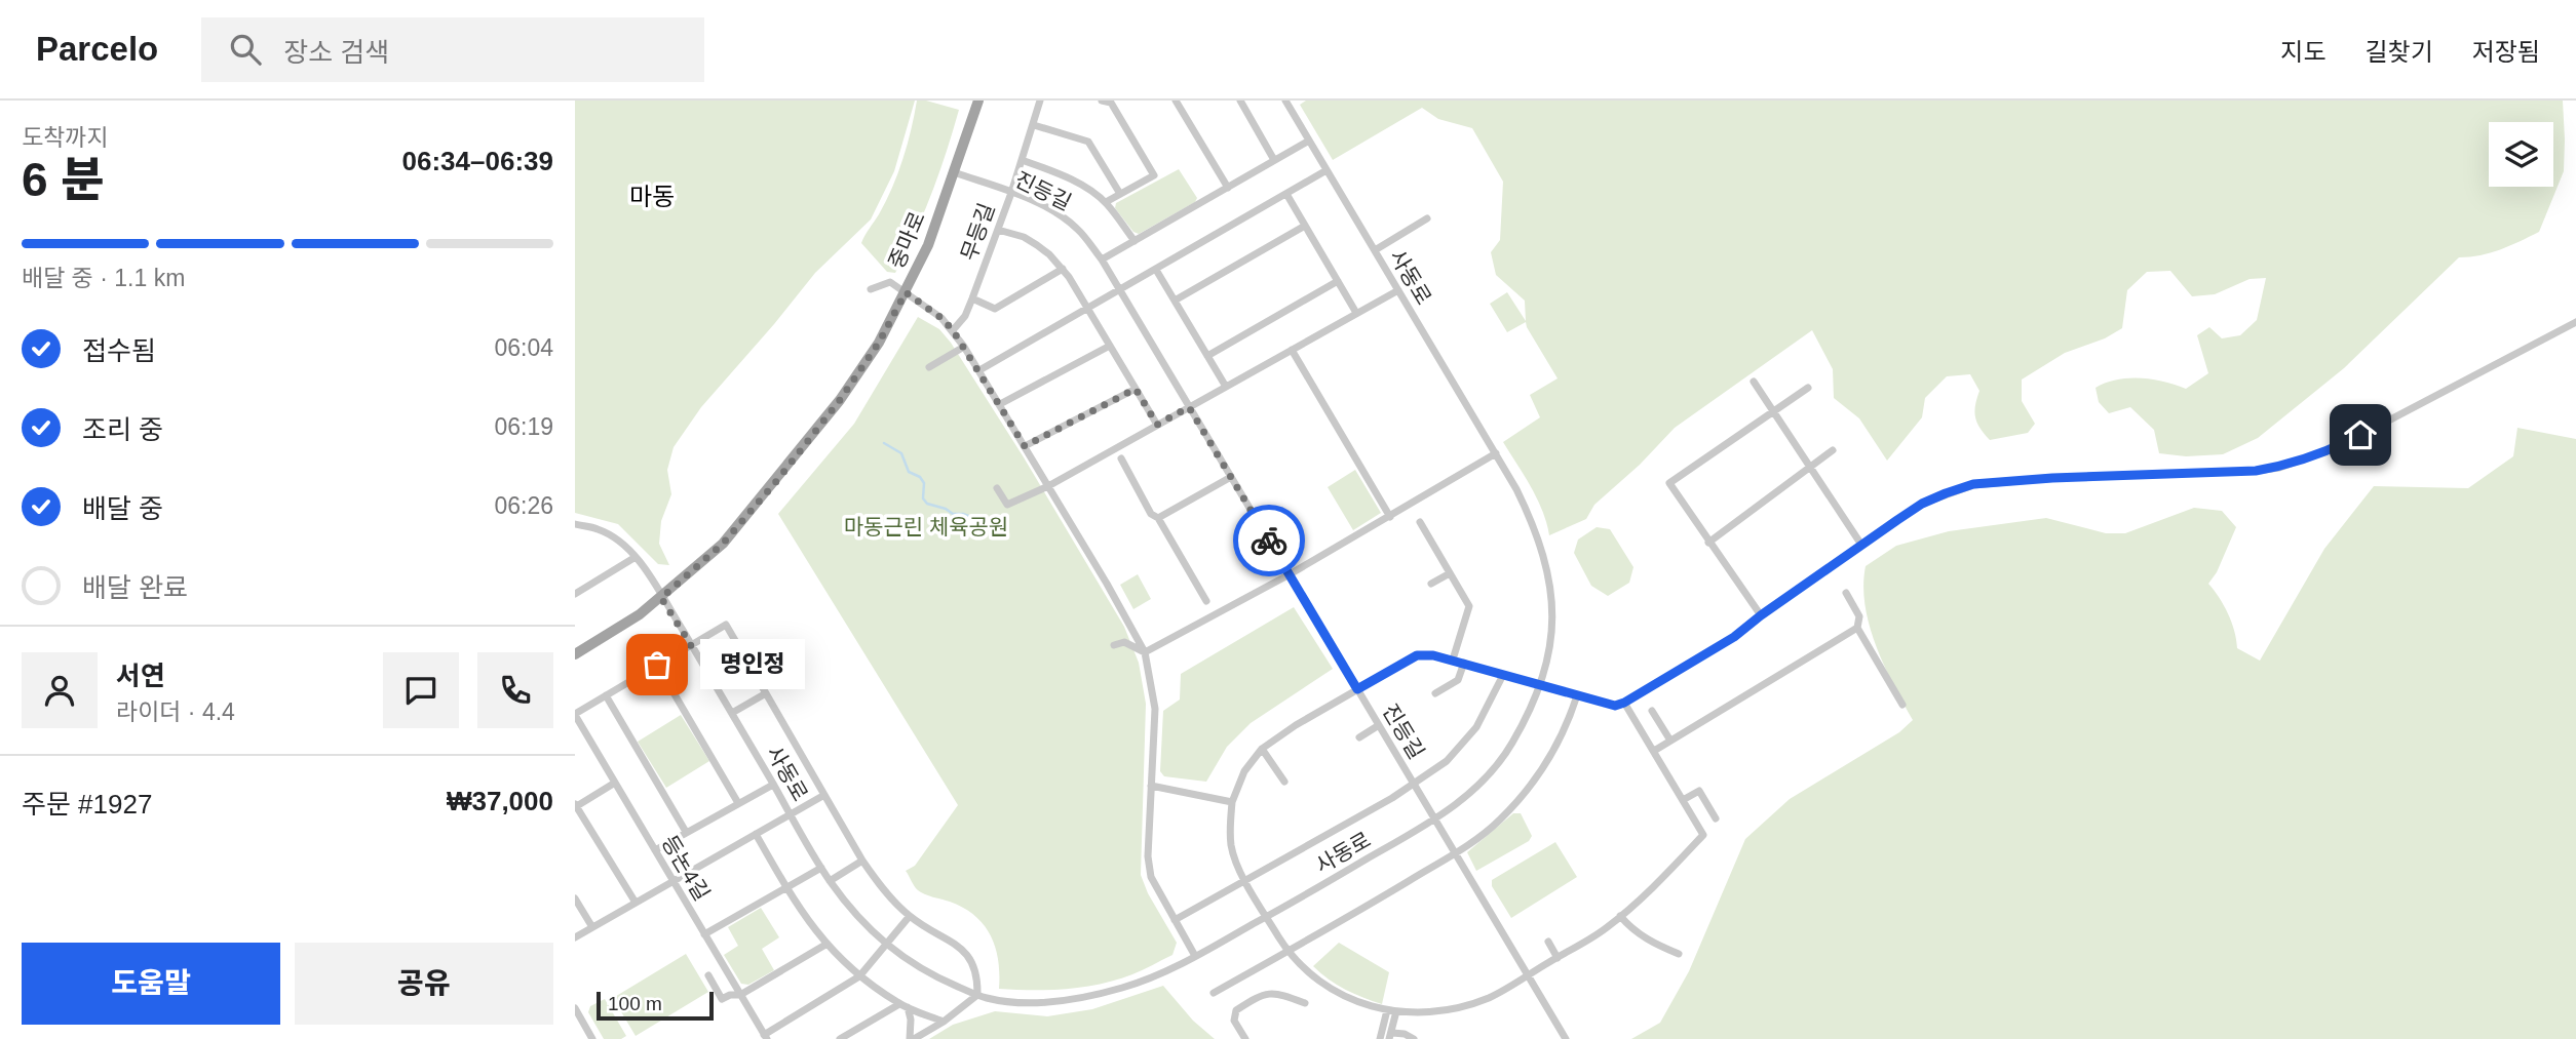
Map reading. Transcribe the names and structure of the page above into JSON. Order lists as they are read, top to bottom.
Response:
{
  "streets": {
    "main road": ["중마로"],
    "street": [
      "진등길",
      "무등길",
      "사동로",
      "등논4길"
    ]
  },
  "crossings": [
    ["진등길", "무등길"],
    ["진등길", "중마로"],
    ["진등길", "사동로"],
    ["중마로", "사동로"]
  ],
  "districts": ["마동"],
  "parks": ["마동근린 체육공원"],
  "places": ["명인정"],
  "scale_bar": "100 m",
  "page": {
    "header": "Parcelo",
    "search": "장소 검색",
    "nav": ["지도", "길찾기", "저장됨"],
    "heading": ["6 분", "도착까지", "06:34–06:39"],
    "panel": [
      "서연",
      "라이더 · 4.4",
      "주문 #1927",
      "₩37,000"
    ],
    "bar": "배달 중 · 1.1 km",
    "list": [
      ["접수됨", "06:04"],
      ["조리 중", "06:19"],
      ["배달 중", "06:26"],
      "배달 완료"
    ],
    "bubble": "명인정",
    "buttons": ["도움말", "공유"],
    "scale": "100 m"
  }
}
